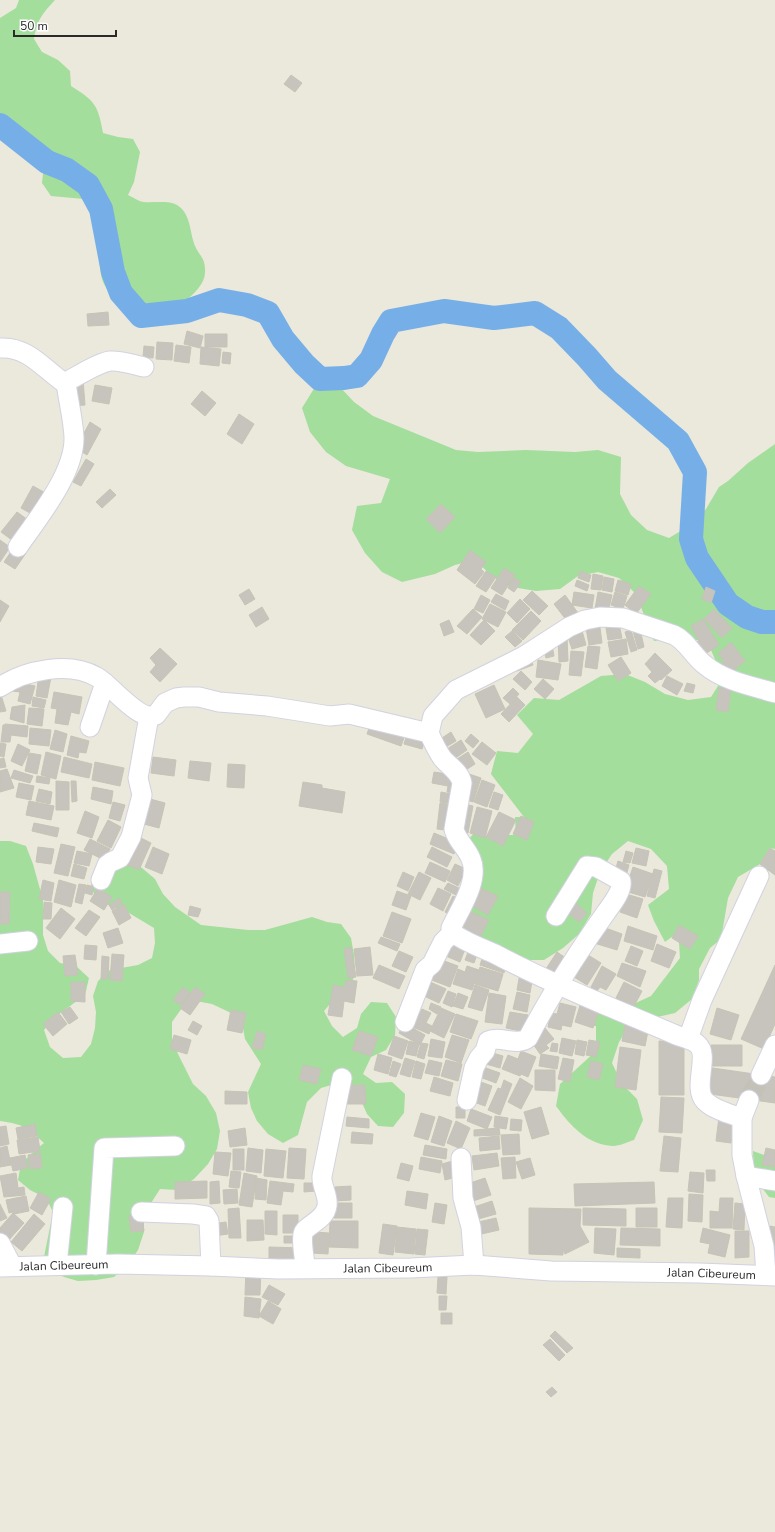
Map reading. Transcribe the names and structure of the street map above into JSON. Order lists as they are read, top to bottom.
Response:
{
  "streets": {
    "street": ["Jalan Cibeureum"]
  },
  "scale_bar": "50 m"
}
